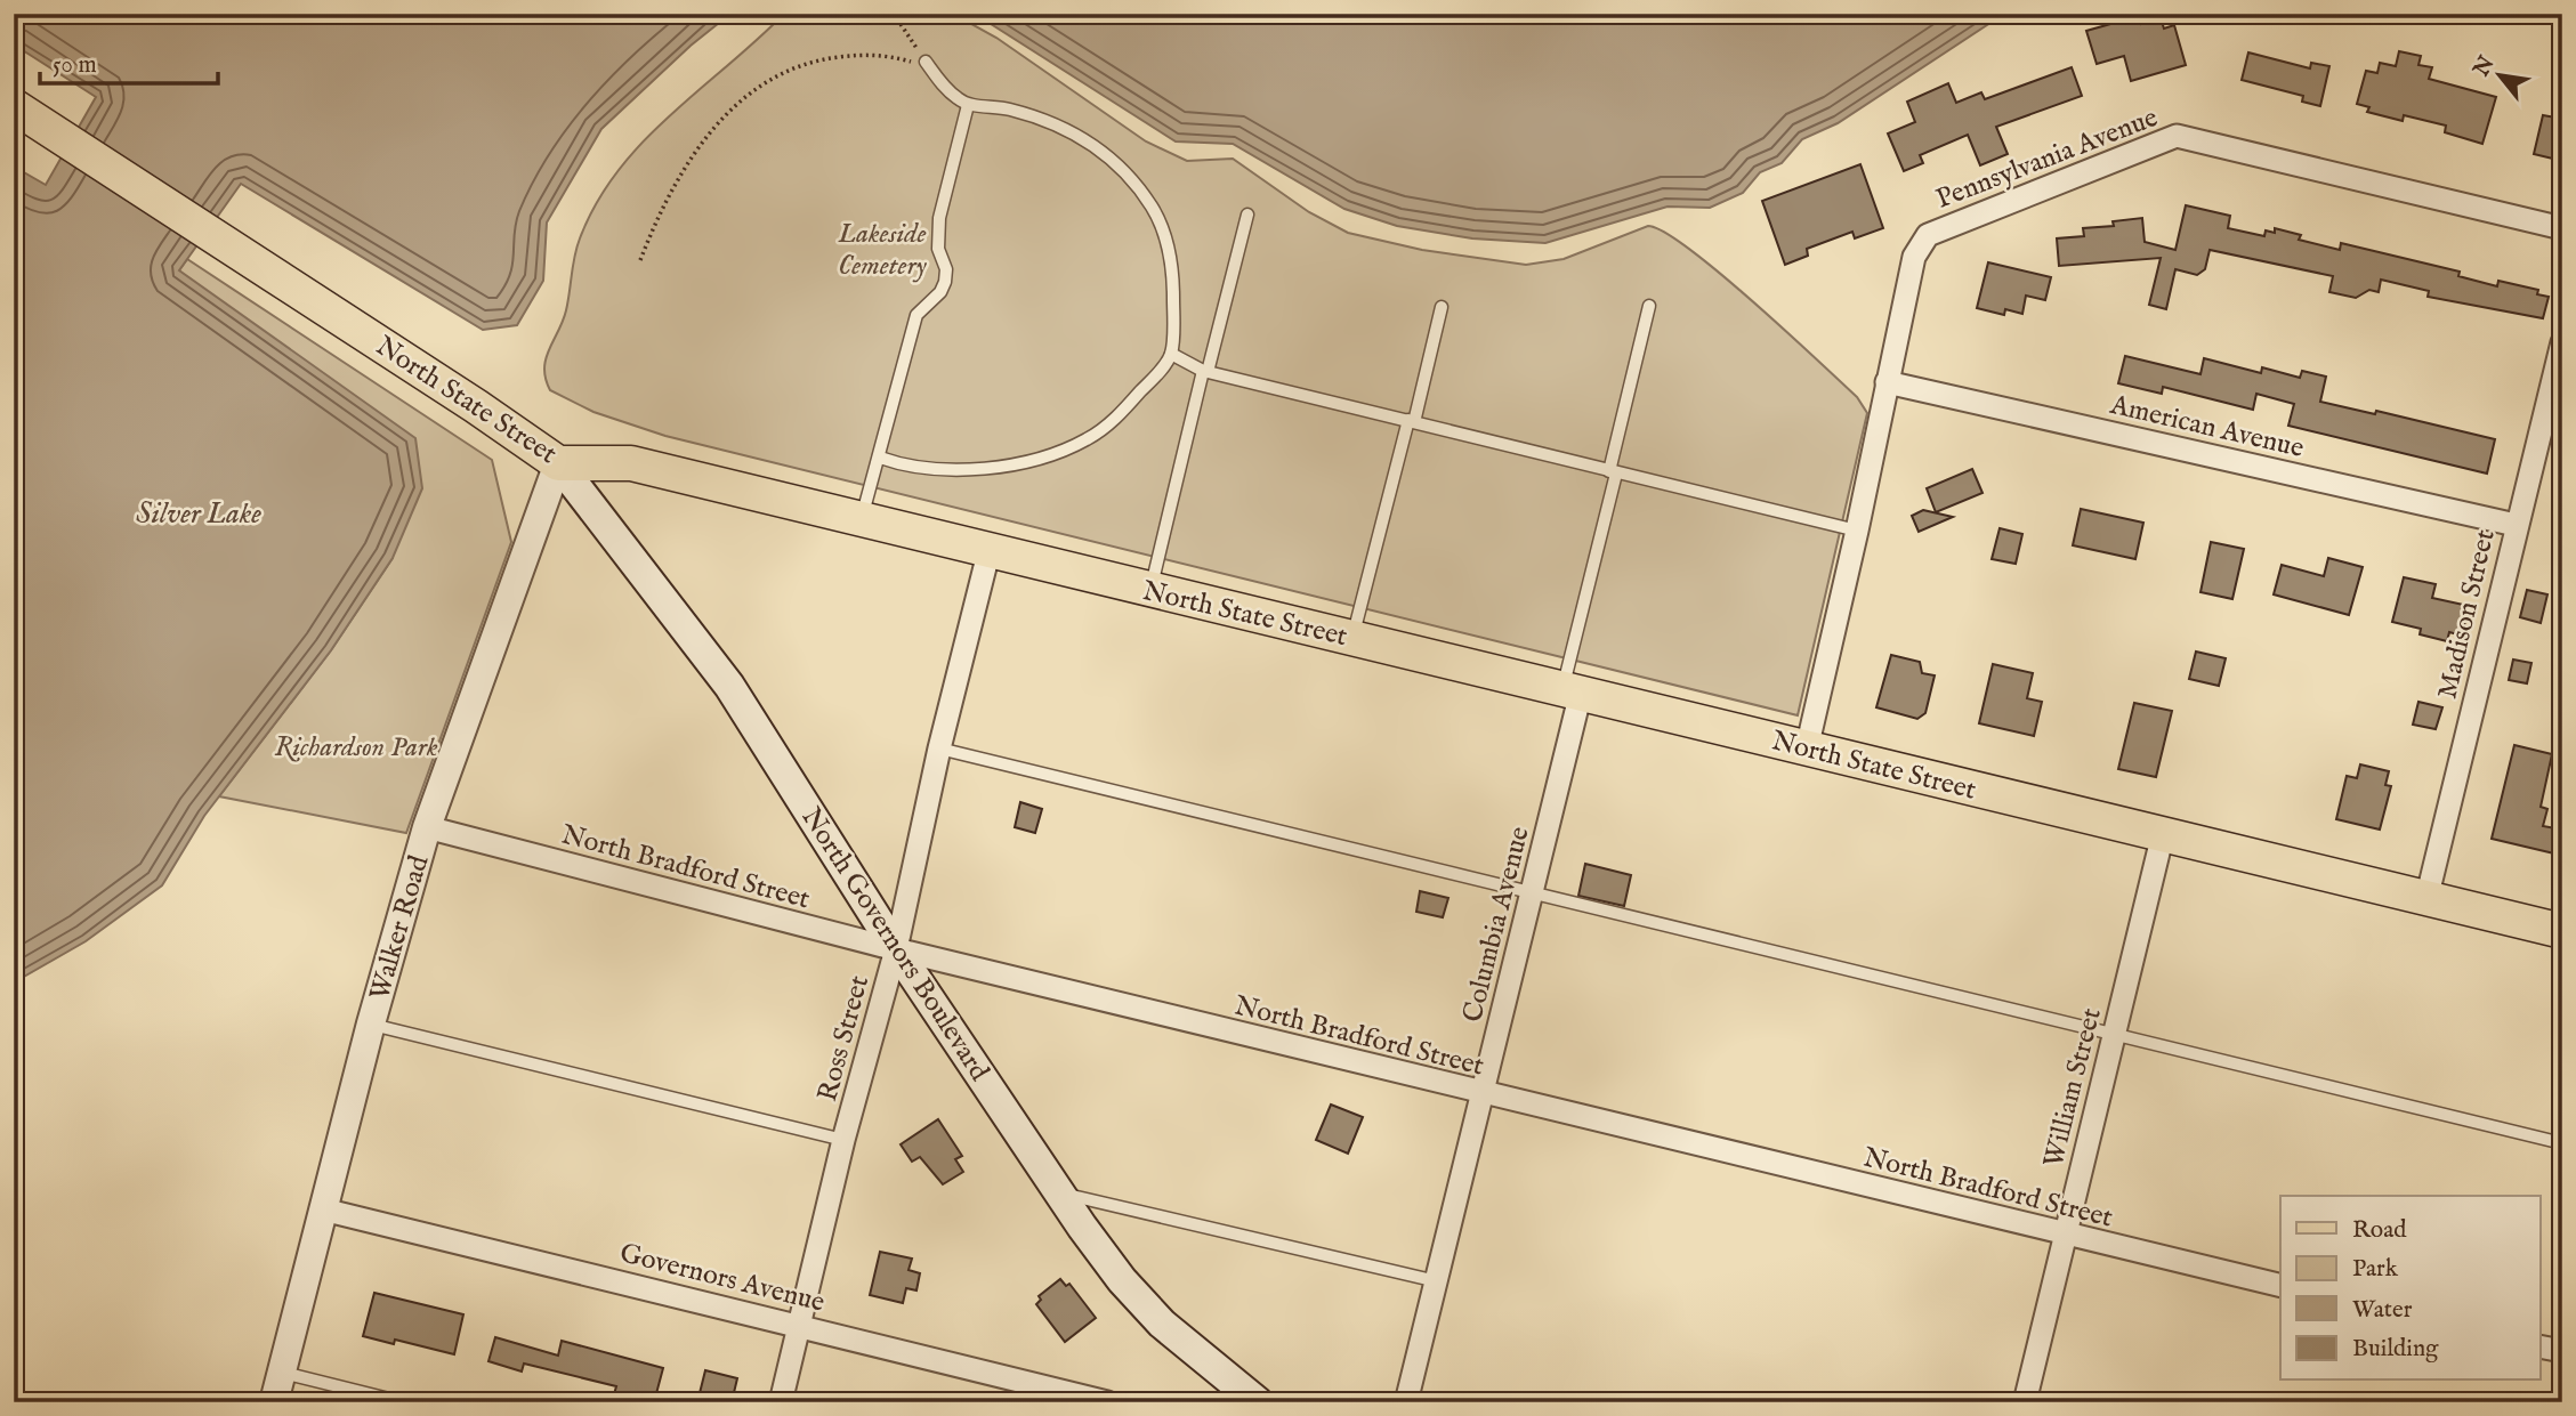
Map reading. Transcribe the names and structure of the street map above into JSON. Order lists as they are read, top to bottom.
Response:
{
  "streets": {
    "main road": ["North State Street", "North Governors Boulevard"],
    "street": [
      "Pennsylvania Avenue",
      "American Avenue",
      "Madison Street",
      "North Bradford Street",
      "Columbia Avenue",
      "Walker Road",
      "Ross Street",
      "William Street",
      "Governors Avenue"
    ]
  },
  "crossings": [
    ["Pennsylvania Avenue", "North State Street"],
    ["Pennsylvania Avenue", "American Avenue"],
    ["North State Street", "Madison Street"],
    ["North State Street", "Columbia Avenue"],
    ["North State Street", "Walker Road"],
    ["North State Street", "North Governors Boulevard"],
    ["North State Street", "Ross Street"],
    ["North State Street", "William Street"],
    ["American Avenue", "Madison Street"],
    ["North Bradford Street", "Columbia Avenue"],
    ["North Bradford Street", "Walker Road"],
    ["North Bradford Street", "North Governors Boulevard"],
    ["North Bradford Street", "Ross Street"],
    ["North Bradford Street", "William Street"],
    ["Walker Road", "North Governors Boulevard"],
    ["Walker Road", "Governors Avenue"],
    ["North Governors Boulevard", "Ross Street"],
    ["Ross Street", "Governors Avenue"]
  ],
  "water": ["Silver Lake"],
  "parks": ["Lakeside Cemetery", "Richardson Park"],
  "legend": [
    "Road",
    "Park",
    "Water",
    "Building"
  ],
  "scale_bar": "50 m",
  "north": "top left"
}
